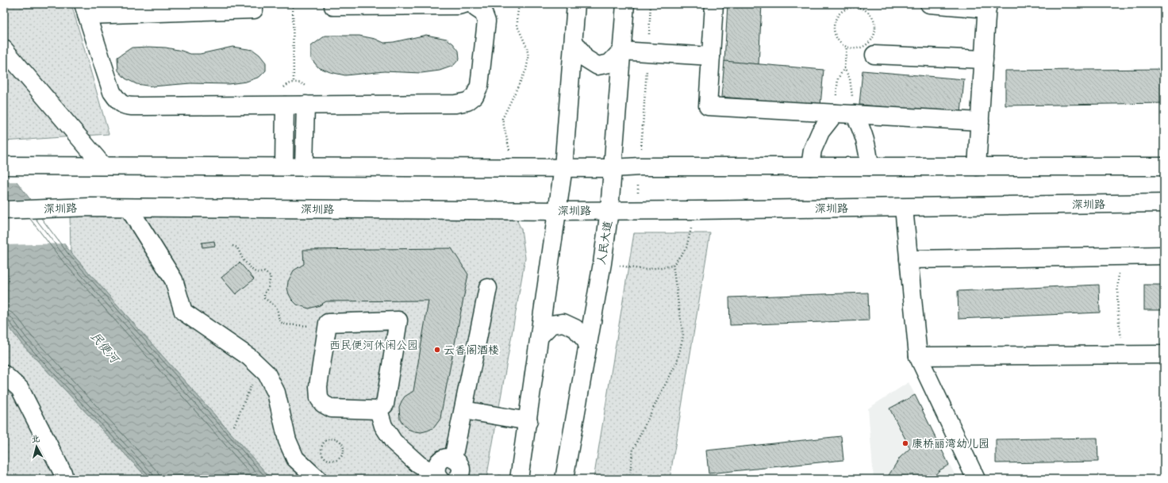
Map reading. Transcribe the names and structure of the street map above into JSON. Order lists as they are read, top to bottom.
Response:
{
  "streets": {
    "street": ["深圳路", "人民大道"]
  },
  "crossings": [
    ["深圳路", "人民大道"]
  ],
  "water": ["民便河"],
  "parks": ["西民便河休闲公园"],
  "places": ["云香阁酒楼", "康桥丽湾幼儿园"],
  "north": "top"
}
